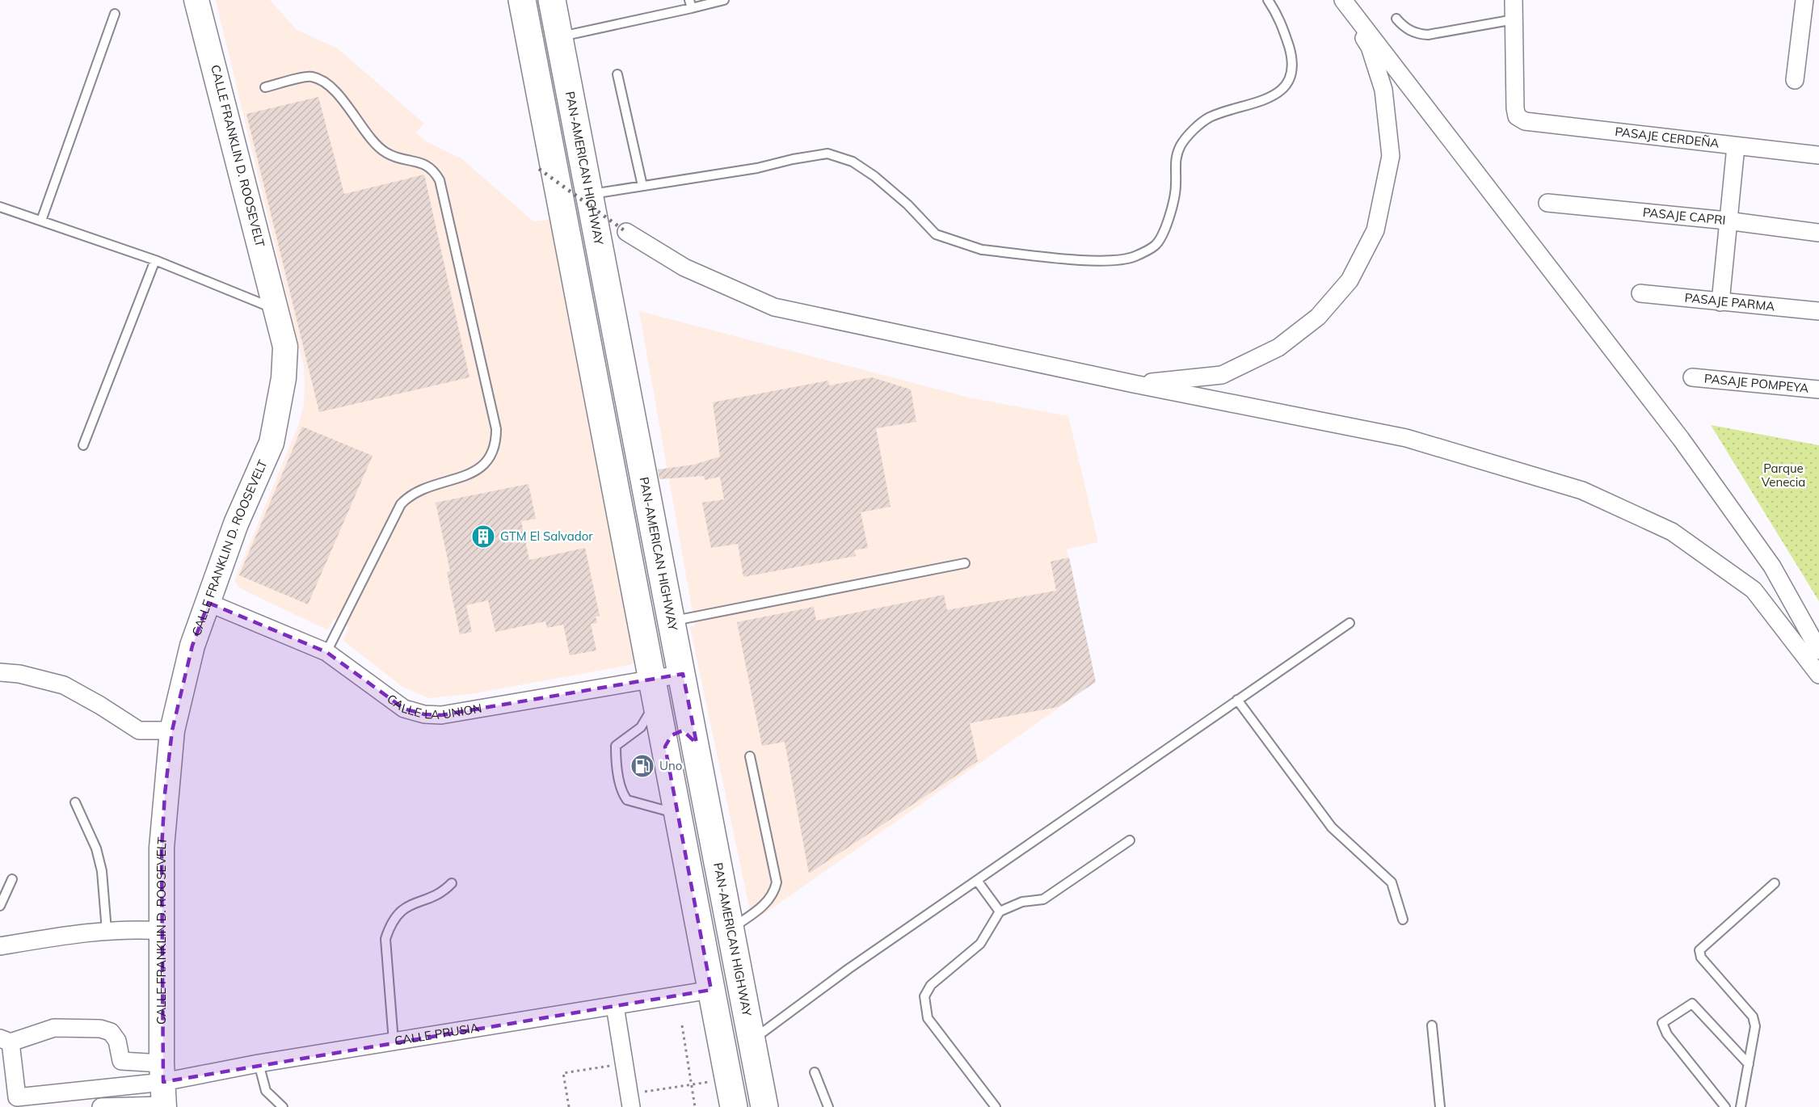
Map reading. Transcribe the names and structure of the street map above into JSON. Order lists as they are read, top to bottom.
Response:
{
  "streets": {
    "highway": ["PAN-AMERICAN HIGHWAY"],
    "main road": ["CALLE FRANKLIN D. ROOSEVELT"],
    "street": [
      "PASAJE CERDEÑA",
      "PASAJE CAPRI",
      "PASAJE PARMA",
      "PASAJE POMPEYA",
      "CALLE LA UNION",
      "CALLE PRUSIA"
    ]
  },
  "crossings": [
    ["CALLE FRANKLIN D. ROOSEVELT", "CALLE LA UNION"],
    ["CALLE FRANKLIN D. ROOSEVELT", "CALLE PRUSIA"],
    ["PAN-AMERICAN HIGHWAY", "CALLE LA UNION"]
  ],
  "parks": ["Parque Venecia"],
  "places": {
    "building": ["GTM El Salvador"],
    "fuel station": ["Uno"]
  }
}
